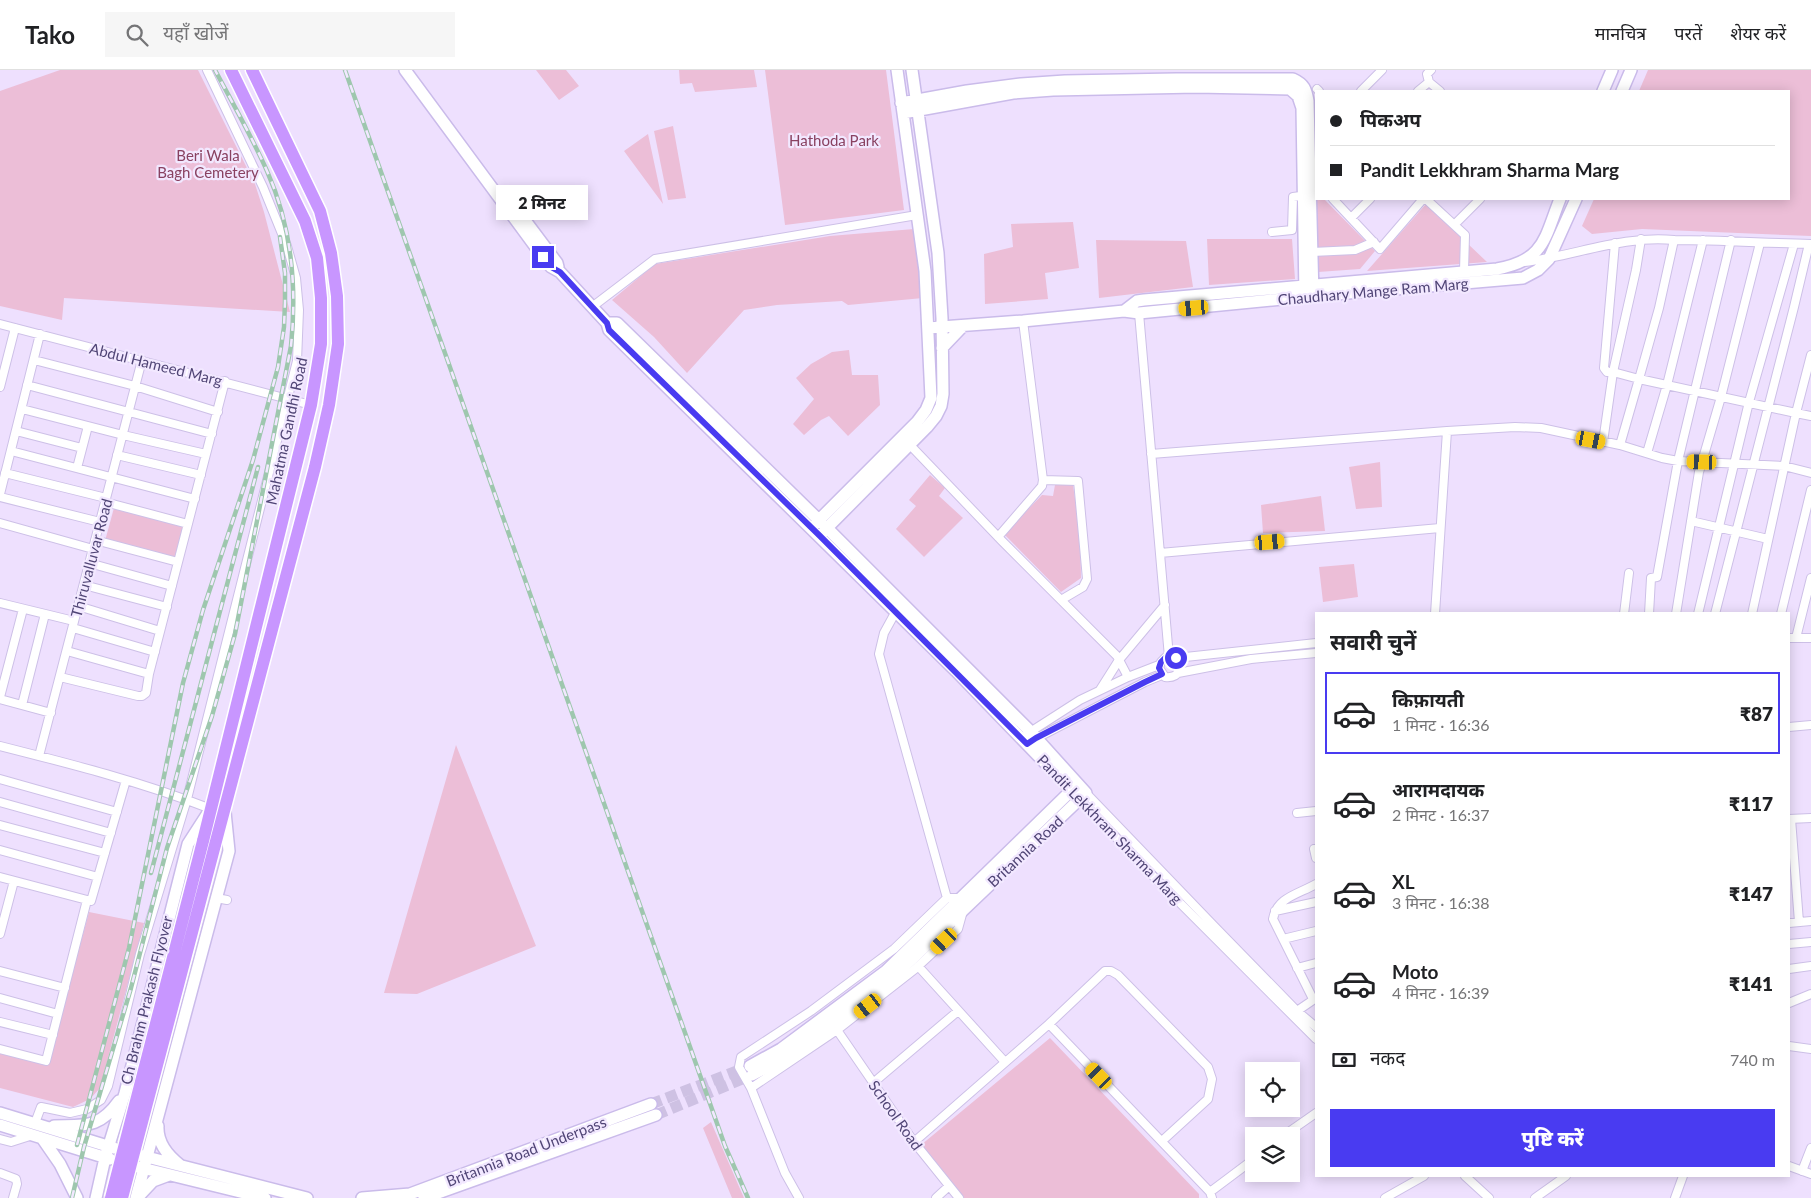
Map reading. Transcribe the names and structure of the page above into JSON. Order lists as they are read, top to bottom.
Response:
{
  "streets": {
    "main road": [
      "Chaudhary Mange Ram Marg",
      "Mahatma Gandhi Road",
      "Pandit Lekkhram Sharma Marg",
      "Britannia Road",
      "Ch Brahm Prakash Flyover",
      "Britannia Road Underpass"
    ],
    "street": ["Abdul Hameed Marg", "Thiruvalluvar Road", "School Road"]
  },
  "crossings": [
    ["Abdul Hameed Marg", "Mahatma Gandhi Road"],
    ["Abdul Hameed Marg", "Thiruvalluvar Road"],
    ["Mahatma Gandhi Road", "Ch Brahm Prakash Flyover"],
    ["Pandit Lekkhram Sharma Marg", "Britannia Road"]
  ],
  "parks": ["Hathoda Park", "Beri Wala Bagh Cemetery"],
  "page": {
    "header": "Tako",
    "search": "यहाँ खोजें",
    "nav": ["मानचित्र", "परतें", "शेयर करें"],
    "banner": ["पिकअप", "Pandit Lekkhram Sharma Marg"],
    "bubble": "2 मिनट",
    "heading": "सवारी चुनें",
    "list": [
      {
        "name": "किफ़ायती",
        "note": "1 मिनट · 16:36",
        "value": "₹87"
      },
      {
        "name": "आरामदायक",
        "note": "2 मिनट · 16:37",
        "value": "₹117"
      },
      {
        "name": "XL",
        "note": "3 मिनट · 16:38",
        "value": "₹147"
      },
      {
        "name": "Moto",
        "note": "4 मिनट · 16:39",
        "value": "₹141"
      }
    ],
    "pay": ["नकद", "740 m"],
    "buttons": "पुष्टि करें"
  }
}
